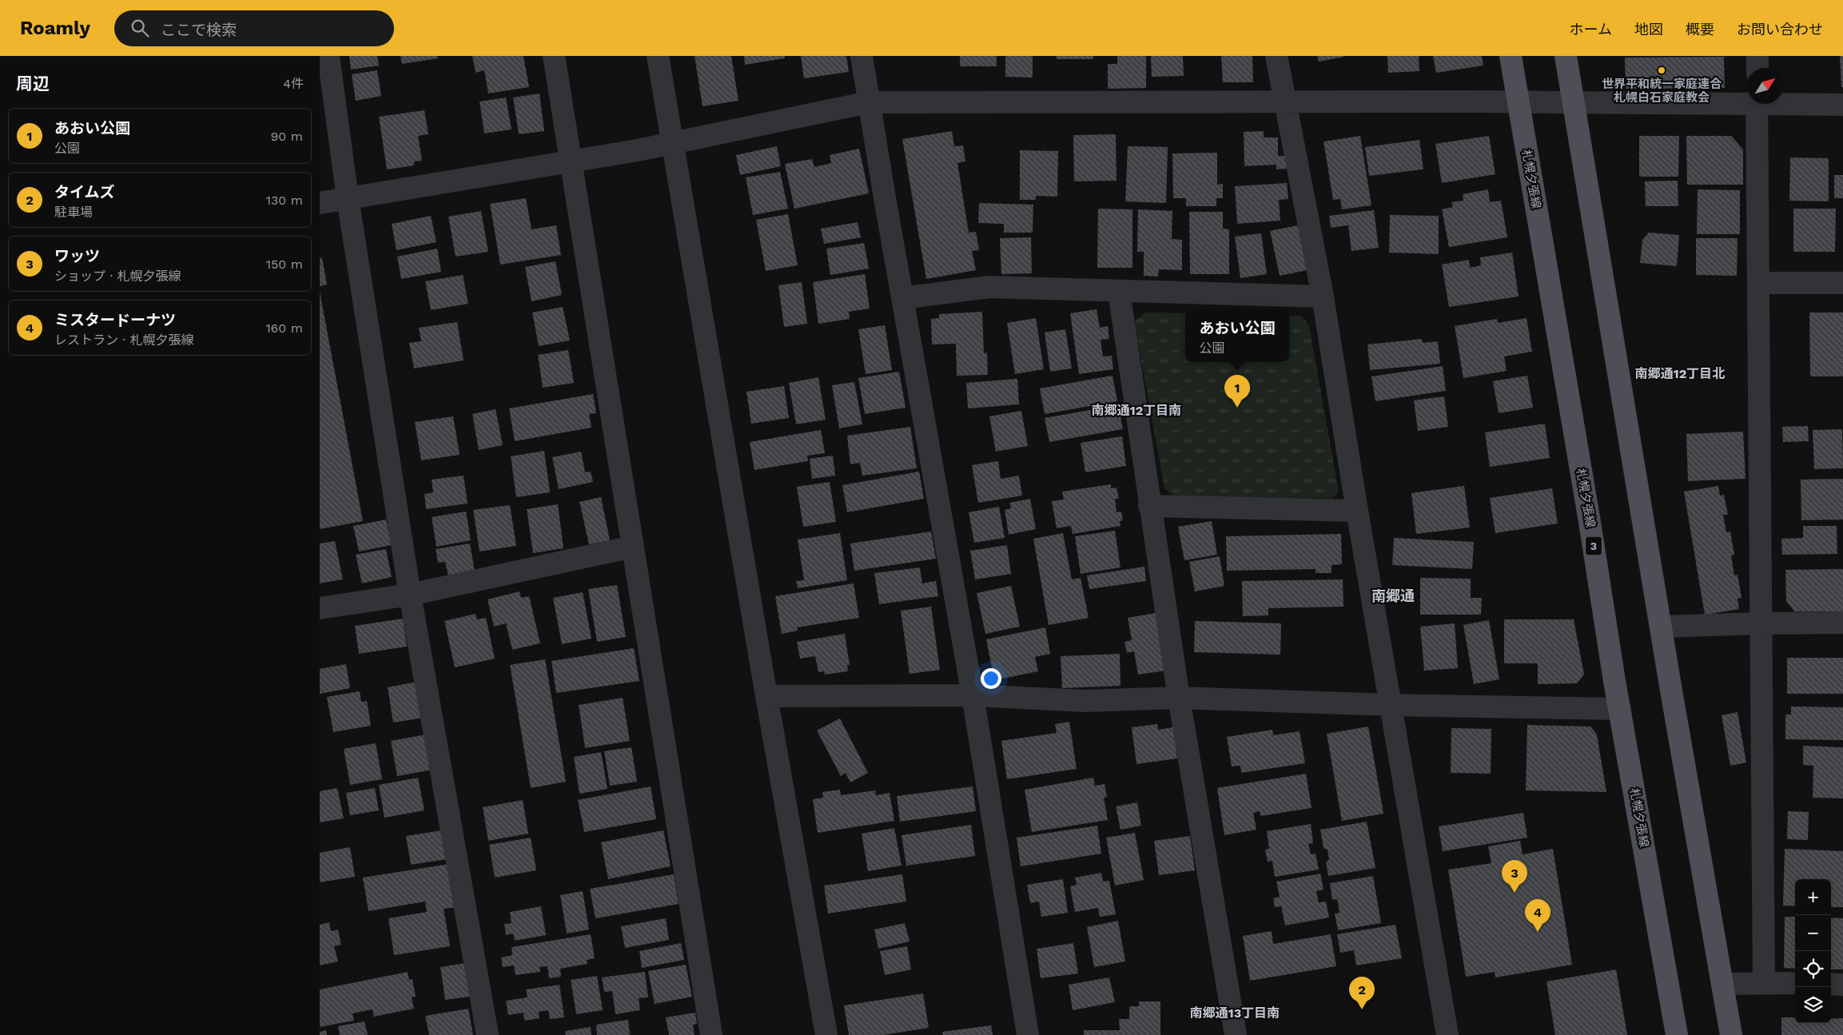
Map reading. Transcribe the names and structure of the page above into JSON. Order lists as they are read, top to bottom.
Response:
{
  "streets": {
    "main road": ["札幌夕張線", "3"]
  },
  "districts": [
    "南郷通12丁目北",
    "南郷通12丁目南",
    "南郷通",
    "南郷通13丁目南"
  ],
  "places": ["世界平和統一家庭連合 札幌白石家庭教会"],
  "north": "top right",
  "page": {
    "header": "Roamly",
    "search": "ここで検索",
    "nav": [
      "ホーム",
      "地図",
      "概要",
      "お問い合わせ"
    ],
    "heading": ["周辺", "4件"],
    "list": [
      {
        "mark": "1",
        "name": "あおい公園",
        "note": "公園",
        "value": "90 m"
      },
      {
        "mark": "2",
        "name": "タイムズ",
        "note": "駐車場",
        "value": "130 m"
      },
      {
        "mark": "3",
        "name": "ワッツ",
        "note": "ショップ · 札幌夕張線",
        "value": "150 m"
      },
      {
        "mark": "4",
        "name": "ミスタードーナツ",
        "note": "レストラン · 札幌夕張線",
        "value": "160 m"
      }
    ],
    "popup": ["あおい公園", "公園"],
    "pins": [
      "1",
      "3",
      "4",
      "2"
    ],
    "map_buttons": ["+", "−"]
  }
}
